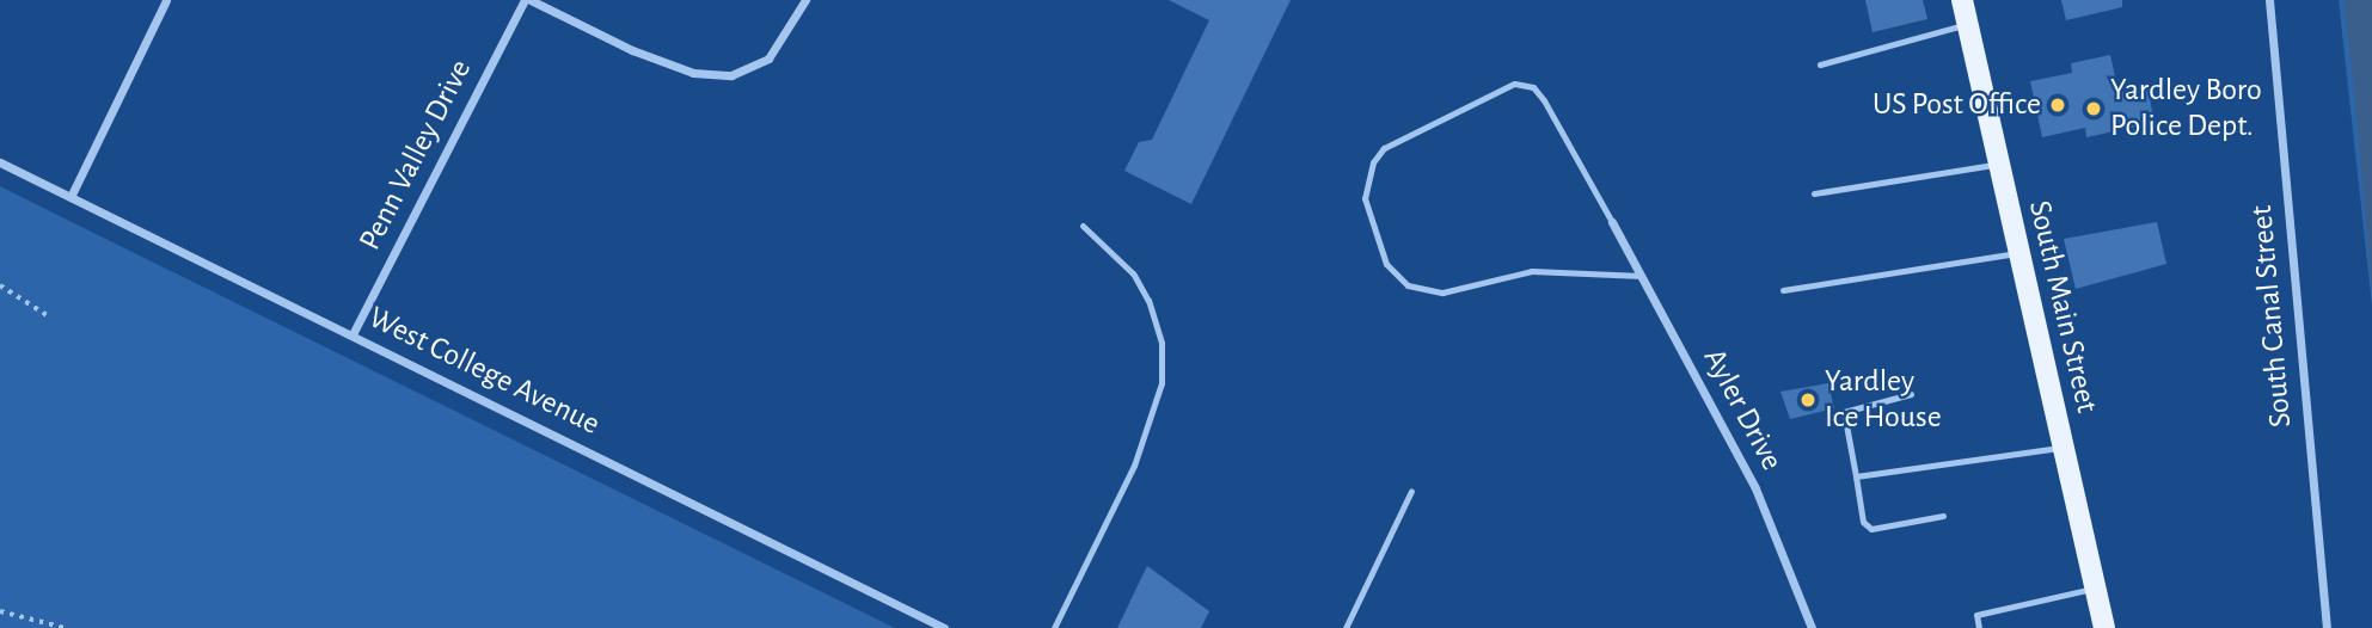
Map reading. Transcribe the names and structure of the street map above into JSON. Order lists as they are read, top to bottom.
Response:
{
  "streets": {
    "main road": ["South Main Street"],
    "street": [
      "Penn Valley Drive",
      "South Canal Street",
      "West College Avenue",
      "Ayler Drive"
    ]
  },
  "crossings": [
    ["Penn Valley Drive", "West College Avenue"]
  ],
  "places": ["US Post Office", "Yardley Boro Police Dept.", "Yardley Ice House"]
}
